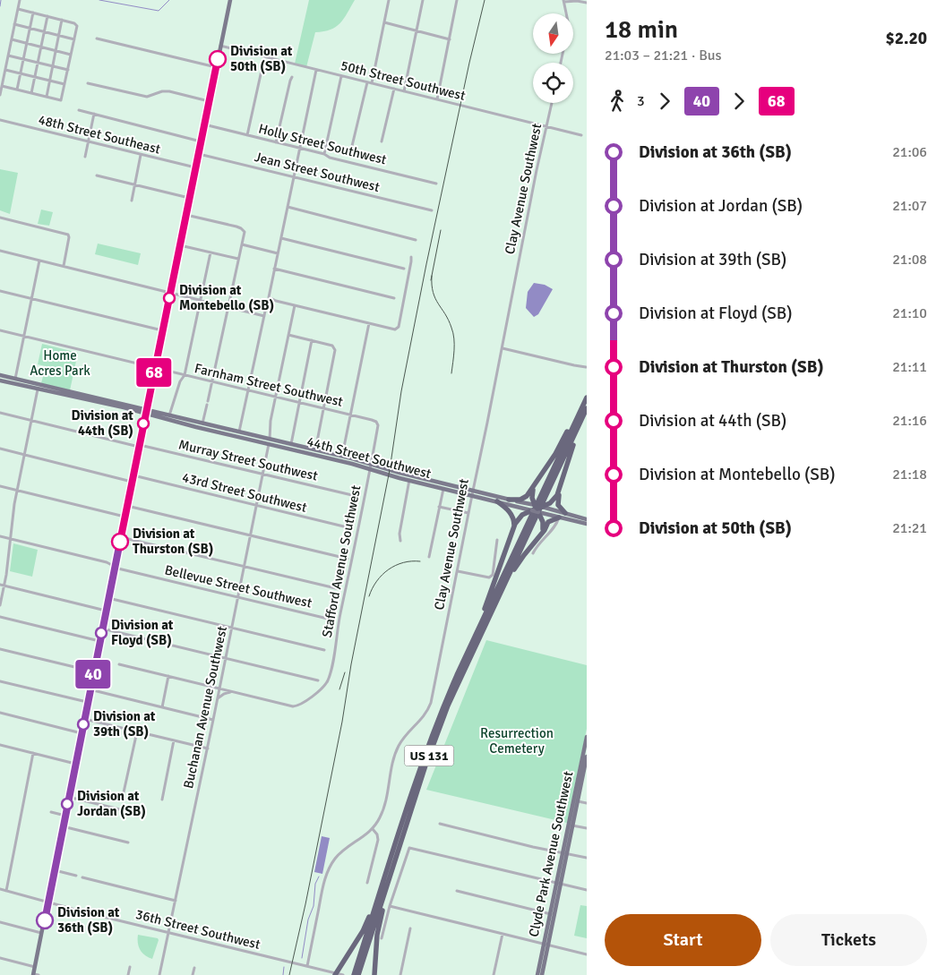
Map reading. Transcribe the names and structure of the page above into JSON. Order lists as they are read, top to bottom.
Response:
{
  "streets": {
    "highway": ["US 131"],
    "main road": ["44th Street Southwest", "Clyde Park Avenue Southwest"],
    "street": [
      "50th Street Southwest",
      "48th Street Southeast",
      "Holly Street Southwest",
      "Jean Street Southwest",
      "Clay Avenue Southwest",
      "Farnham Street Southwest",
      "Murray Street Southwest",
      "43rd Street Southwest",
      "Stafford Avenue Southwest",
      "Bellevue Street Southwest",
      "Buchanan Avenue Southwest",
      "36th Street Southwest"
    ]
  },
  "crossings": [
    ["50th Street Southwest", "Clay Avenue Southwest"],
    ["Clay Avenue Southwest", "44th Street Southwest"],
    ["Clay Avenue Southwest", "36th Street Southwest"],
    ["Farnham Street Southwest", "Stafford Avenue Southwest"],
    ["Farnham Street Southwest", "Buchanan Avenue Southwest"],
    ["44th Street Southwest", "Stafford Avenue Southwest"],
    ["44th Street Southwest", "Buchanan Avenue Southwest"],
    ["Murray Street Southwest", "Buchanan Avenue Southwest"],
    ["43rd Street Southwest", "Buchanan Avenue Southwest"],
    ["Stafford Avenue Southwest", "Buchanan Avenue Southwest"],
    ["Bellevue Street Southwest", "Buchanan Avenue Southwest"],
    ["Buchanan Avenue Southwest", "36th Street Southwest"]
  ],
  "parks": ["Home Acres Park", "Resurrection Cemetery"],
  "places": [
    "Division at 50th (SB)",
    "Division at Montebello (SB)",
    "Division at 44th (SB)",
    "Division at Thurston (SB)",
    "Division at Floyd (SB)",
    "Division at 39th (SB)",
    "Division at Jordan (SB)",
    "Division at 36th (SB)"
  ],
  "lines": ["bus line 68", "bus line 40"],
  "north": "bottom",
  "page": {
    "on_map": ["40", "68"],
    "heading": ["18 min", "21:03 – 21:21 · Bus", "$2.20"],
    "legs": ["3", "40", "68"],
    "list": [
      {
        "name": "Division at 36th (SB)",
        "value": "21:06"
      },
      {
        "name": "Division at Jordan (SB)",
        "value": "21:07"
      },
      {
        "name": "Division at 39th (SB)",
        "value": "21:08"
      },
      {
        "name": "Division at Floyd (SB)",
        "value": "21:10"
      },
      {
        "name": "Division at Thurston (SB)",
        "value": "21:11"
      },
      {
        "name": "Division at 44th (SB)",
        "value": "21:16"
      },
      {
        "name": "Division at Montebello (SB)",
        "value": "21:18"
      },
      {
        "name": "Division at 50th (SB)",
        "value": "21:21"
      }
    ],
    "buttons": ["Start", "Tickets"]
  }
}
